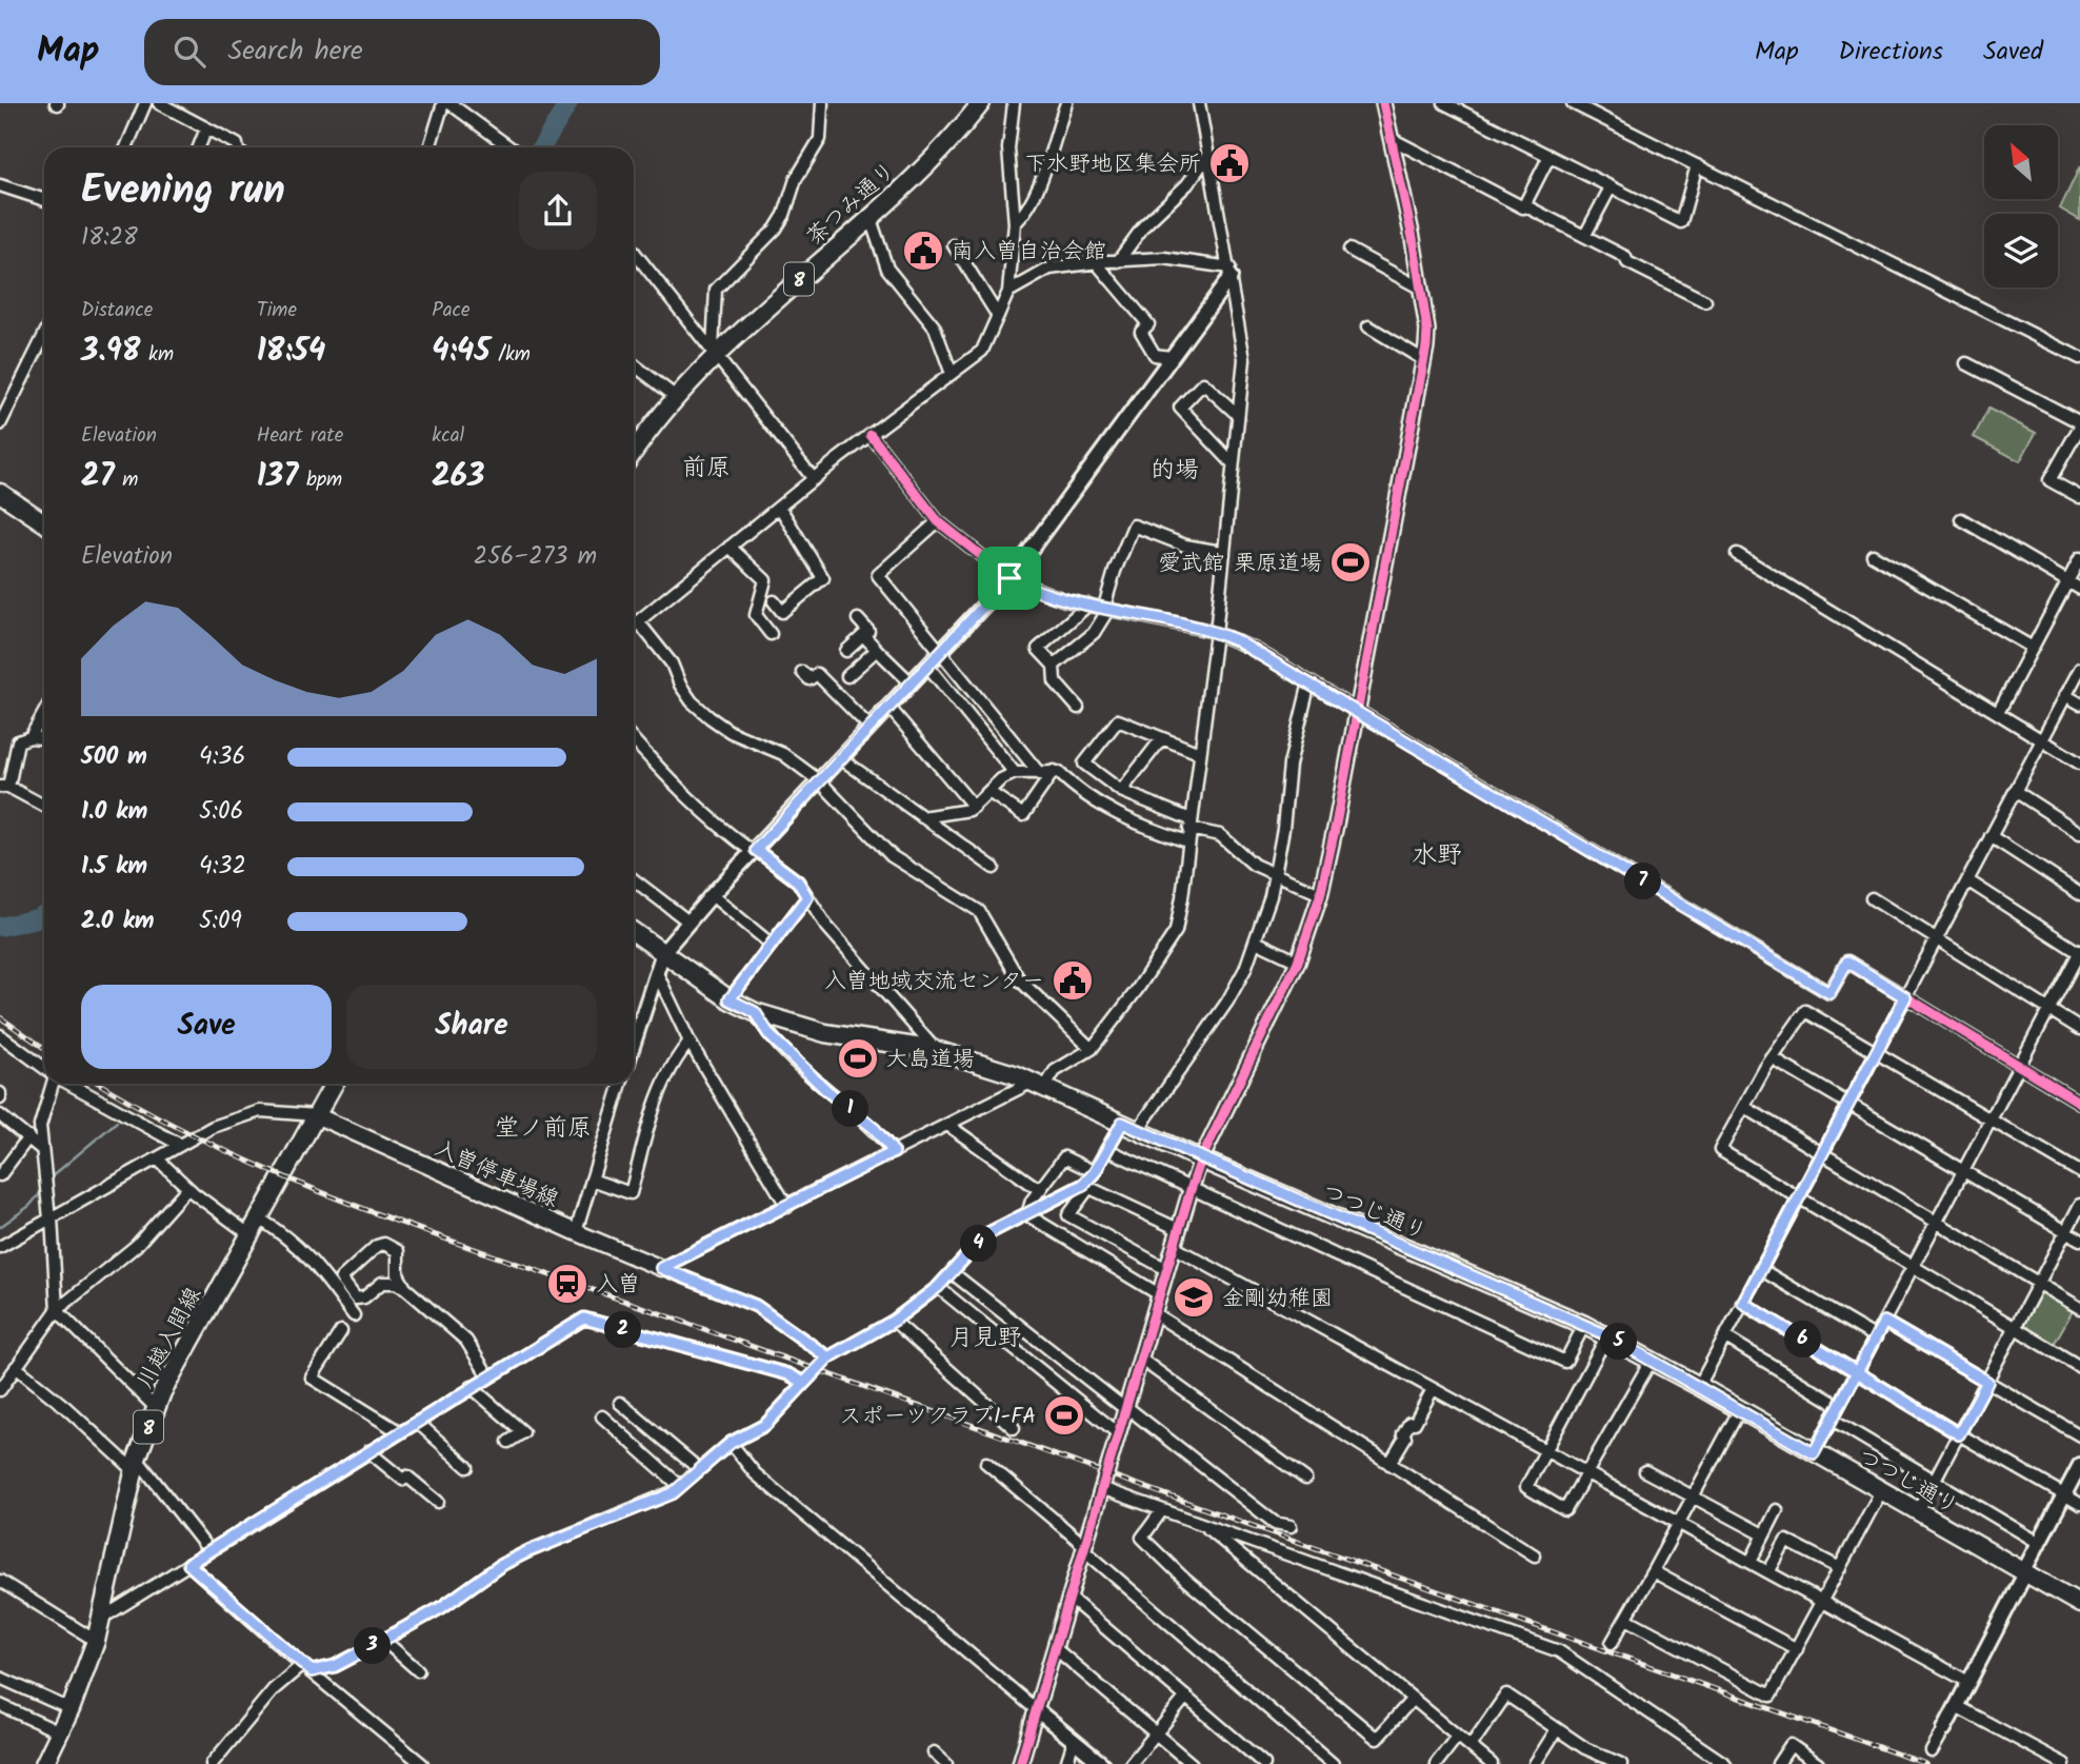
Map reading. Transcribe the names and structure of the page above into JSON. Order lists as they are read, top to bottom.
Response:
{
  "streets": {
    "main road": [
      "茶つみ通り",
      "8",
      "入曽停車場線",
      "つつじ通り",
      "川越入間線"
    ]
  },
  "crossings": [
    ["入曽停車場線", "川越入間線"]
  ],
  "districts": [
    "前原",
    "的場",
    "水野",
    "堂ノ前原",
    "月見野"
  ],
  "places": {
    "public building": ["下水野地区集会所", "南入曽自治会館", "入曽地域交流センター"],
    "sports": ["愛武館 栗原道場", "大島道場", "スポーツクラブI-FA"],
    "station": ["入曽"],
    "school or university": ["金剛幼稚園"]
  },
  "north": "top left",
  "page": {
    "header": "Map",
    "search": "Search here",
    "nav": ["Map", "Directions", "Saved"],
    "heading": ["Evening run", "18:28"],
    "stats": [
      ["Distance", "3.98 km"],
      ["Time", "18:54"],
      ["Pace", "4:45 /km"],
      ["Elevation", "27 m"],
      ["Heart rate", "137 bpm"],
      ["kcal", "263"]
    ],
    "chart": ["Elevation", "256–273 m"],
    "list": [
      {
        "name": "500 m",
        "note": "4:36"
      },
      {
        "name": "1.0 km",
        "note": "5:06"
      },
      {
        "name": "1.5 km",
        "note": "4:32"
      },
      {
        "name": "2.0 km",
        "note": "5:09"
      }
    ],
    "pins": [
      "7",
      "1",
      "4",
      "2",
      "6",
      "5",
      "3"
    ],
    "buttons": ["Save", "Share"]
  }
}
